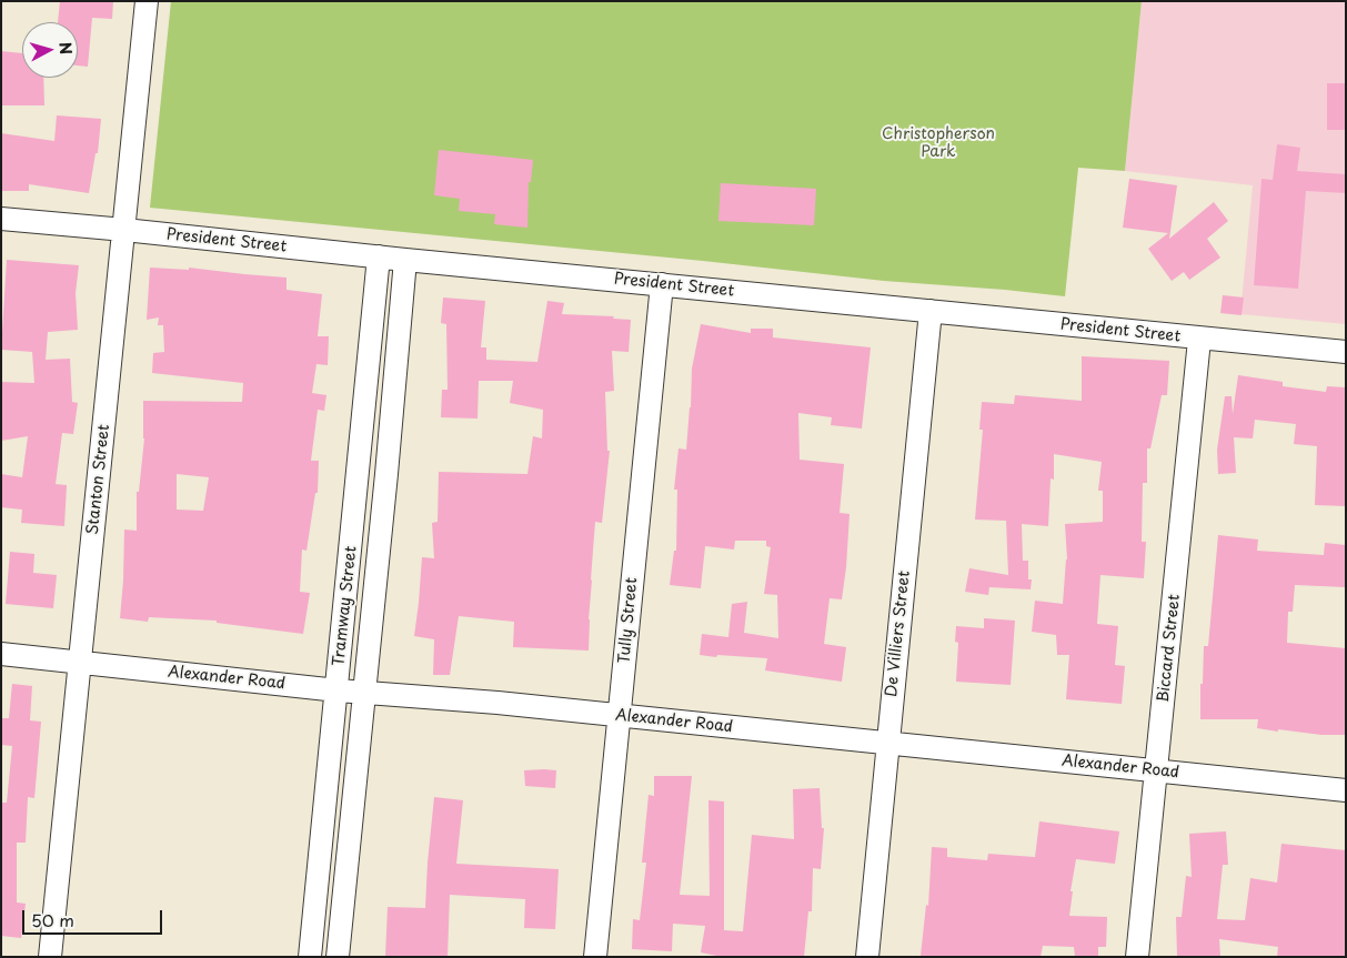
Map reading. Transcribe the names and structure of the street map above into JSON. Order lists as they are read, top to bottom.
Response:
{
  "streets": {
    "street": [
      "President Street",
      "Stanton Street",
      "Tramway Street",
      "Tully Street",
      "De Villiers Street",
      "Biccard Street",
      "Alexander Road"
    ]
  },
  "crossings": [
    ["President Street", "Stanton Street"],
    ["President Street", "Tramway Street"],
    ["President Street", "Tully Street"],
    ["President Street", "De Villiers Street"],
    ["President Street", "Biccard Street"],
    ["Stanton Street", "Alexander Road"],
    ["Tramway Street", "Alexander Road"],
    ["Tully Street", "Alexander Road"],
    ["De Villiers Street", "Alexander Road"],
    ["Biccard Street", "Alexander Road"]
  ],
  "parks": ["Christopherson Park"],
  "scale_bar": "50 m",
  "north": "right"
}
